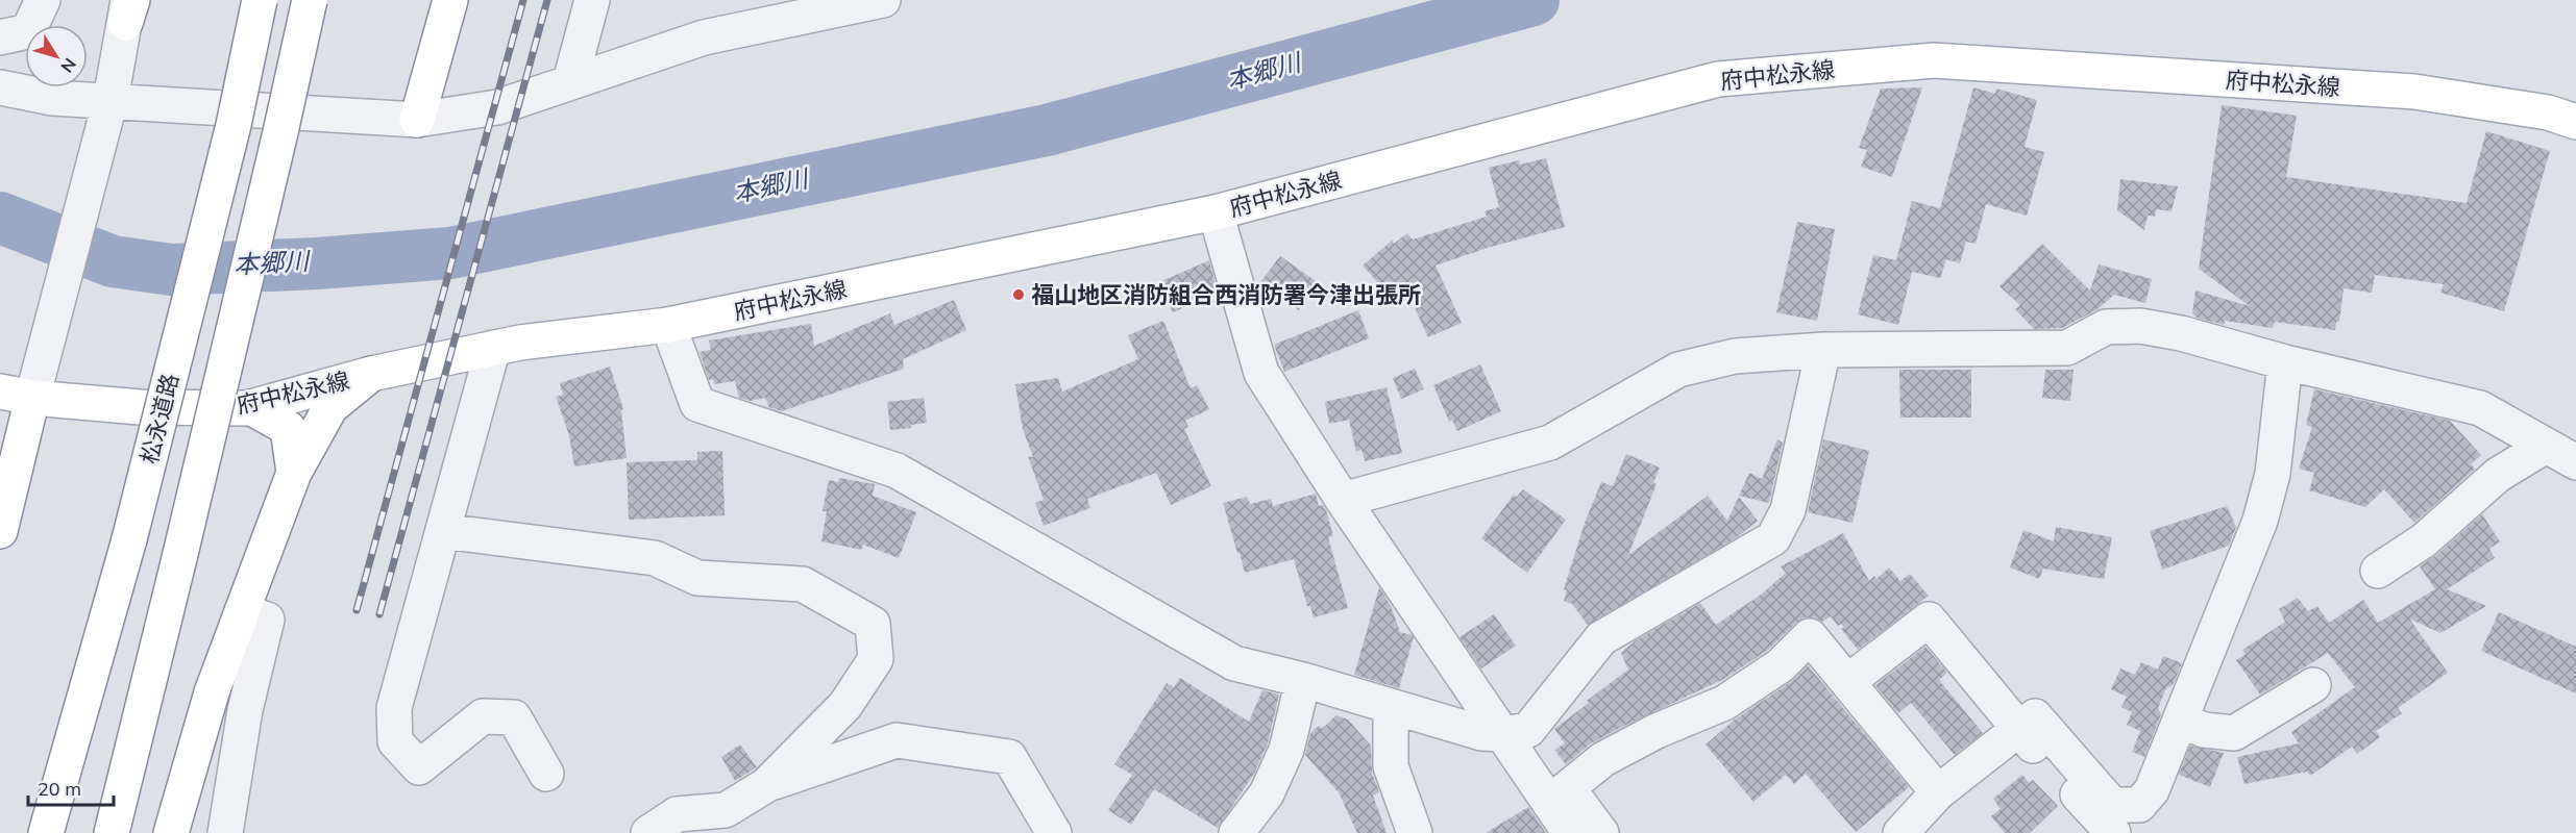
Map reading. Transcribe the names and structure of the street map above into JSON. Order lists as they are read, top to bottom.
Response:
{
  "streets": {
    "main road": ["府中松永線", "松永道路"]
  },
  "water": ["本郷川"],
  "places": ["福山地区消防組合西消防署今津出張所"],
  "scale_bar": "20 m",
  "north": "bottom right"
}
